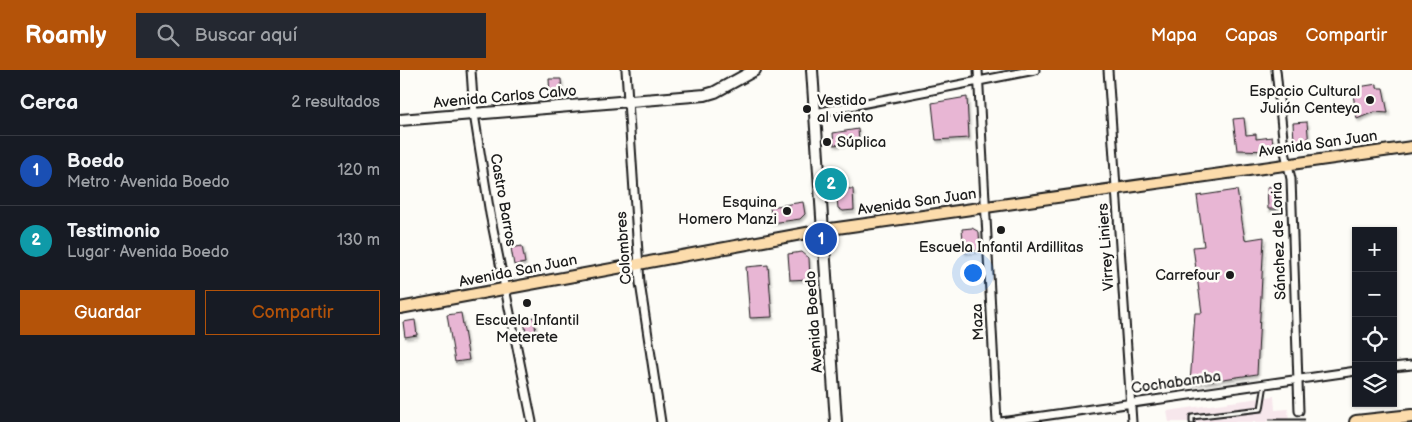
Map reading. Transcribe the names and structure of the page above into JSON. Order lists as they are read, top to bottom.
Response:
{
  "streets": {
    "main road": ["Avenida Carlos Calvo", "Avenida San Juan", "Avenida Boedo"],
    "street": [
      "Castro Barros",
      "Sánchez de Loria",
      "Virrey Liniers",
      "Colombres",
      "Maza",
      "Cochabamba"
    ]
  },
  "crossings": [
    ["Avenida Carlos Calvo", "Castro Barros"],
    ["Avenida Carlos Calvo", "Colombres"],
    ["Avenida San Juan", "Castro Barros"],
    ["Avenida San Juan", "Sánchez de Loria"],
    ["Avenida San Juan", "Virrey Liniers"],
    ["Avenida San Juan", "Colombres"],
    ["Avenida San Juan", "Avenida Boedo"],
    ["Avenida San Juan", "Maza"],
    ["Sánchez de Loria", "Cochabamba"],
    ["Virrey Liniers", "Cochabamba"]
  ],
  "places": [
    "Espacio Cultural Julián Centeya",
    "Vestido al viento",
    "Súplica",
    "Esquina Homero Manzi",
    "Escuela Infantil Ardillitas",
    "Carrefour",
    "Escuela Infantil Meterete"
  ],
  "page": {
    "header": "Roamly",
    "search": "Buscar aquí",
    "nav": ["Mapa", "Capas", "Compartir"],
    "heading": ["Cerca", "2 resultados"],
    "list": [
      {
        "mark": "1",
        "name": "Boedo",
        "note": "Metro · Avenida Boedo",
        "value": "120 m"
      },
      {
        "mark": "2",
        "name": "Testimonio",
        "note": "Lugar · Avenida Boedo",
        "value": "130 m"
      }
    ],
    "pins": ["2", "1"],
    "map_buttons": ["+", "−"],
    "buttons": ["Guardar", "Compartir"]
  }
}
